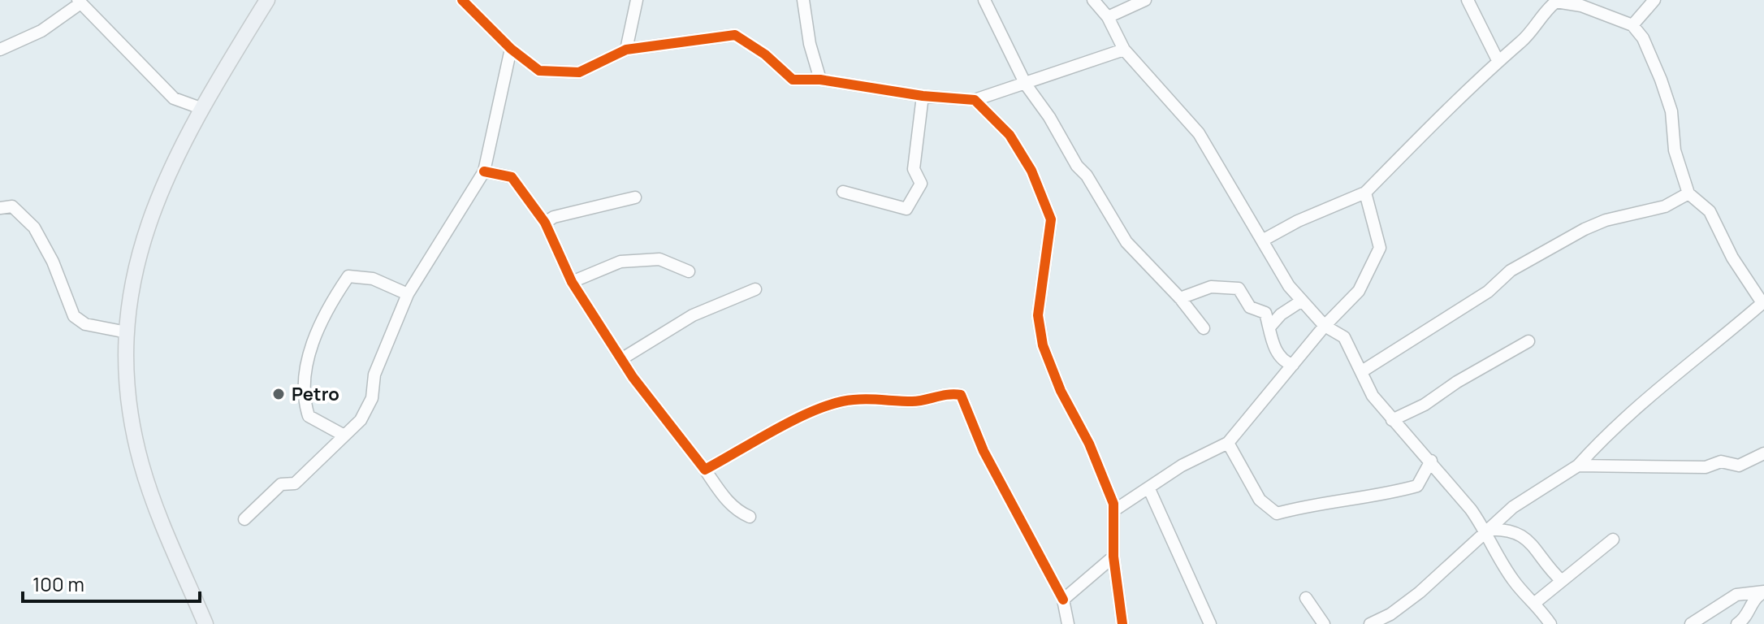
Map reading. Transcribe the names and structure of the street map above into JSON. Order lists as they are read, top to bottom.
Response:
{
  "places": ["Petro"],
  "scale_bar": "100 m"
}
